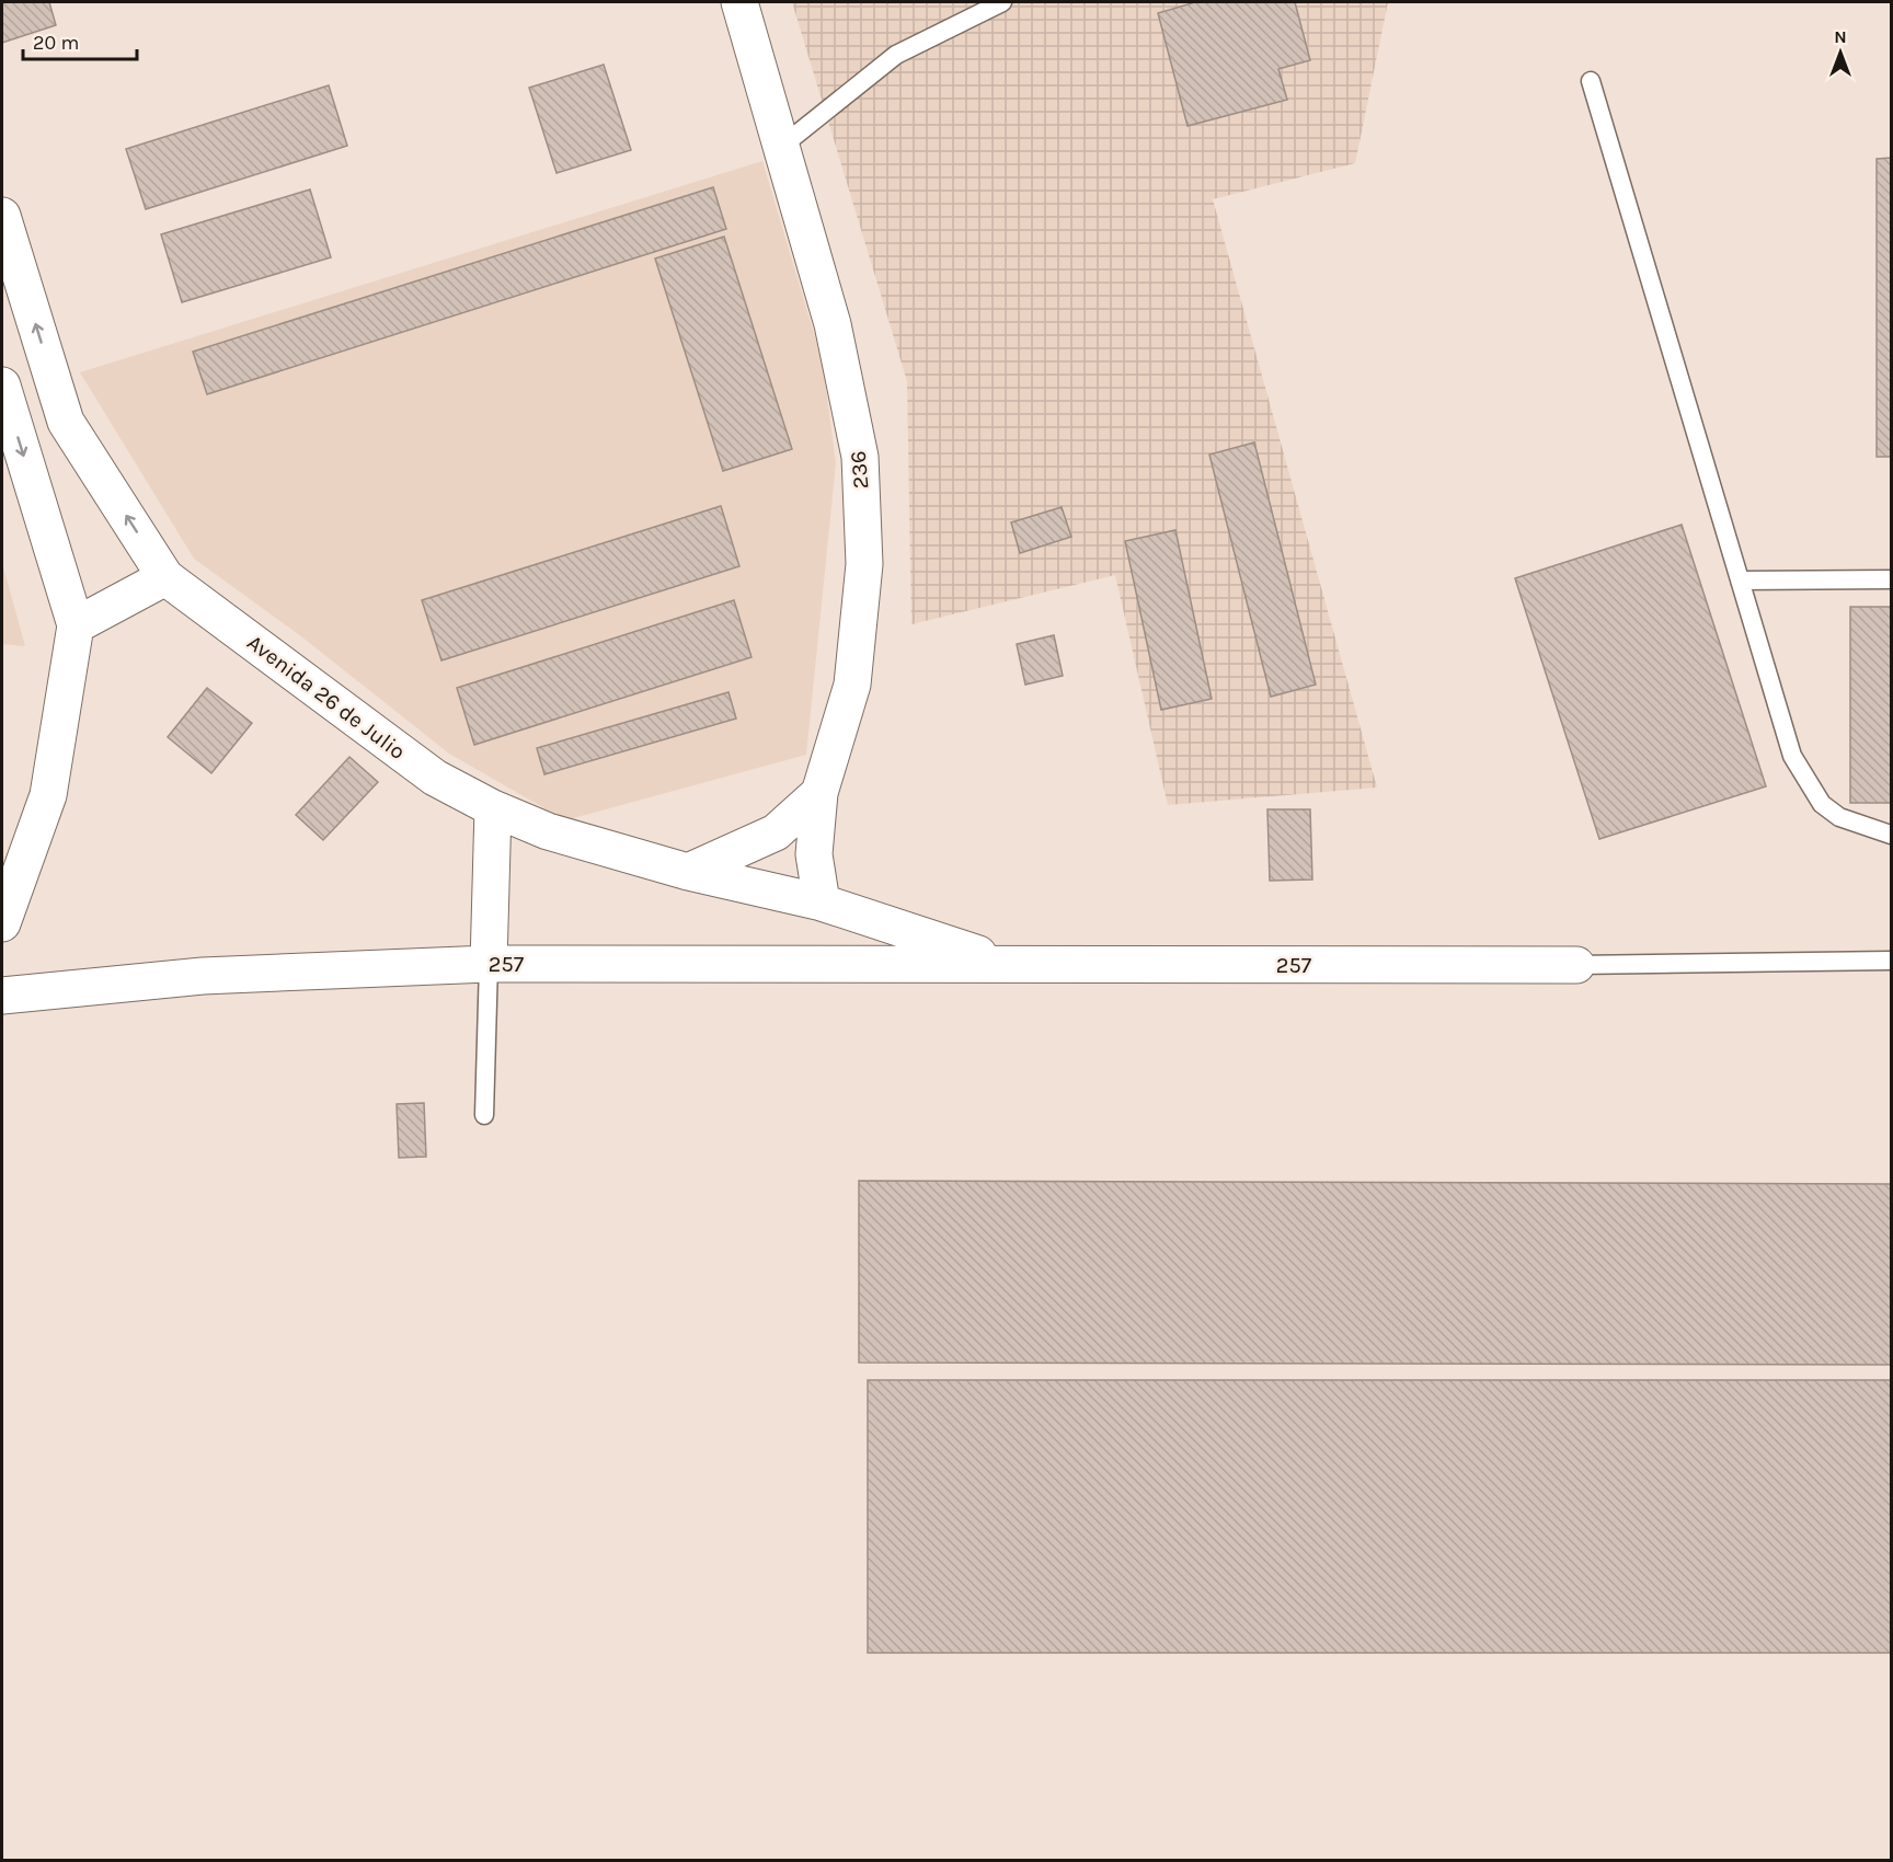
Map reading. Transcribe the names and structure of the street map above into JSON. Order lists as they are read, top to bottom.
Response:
{
  "streets": {
    "street": ["236", "Avenida 26 de Julio", "257"]
  },
  "crossings": [
    ["236", "257"],
    ["Avenida 26 de Julio", "257"]
  ],
  "scale_bar": "20 m",
  "north": "top"
}
